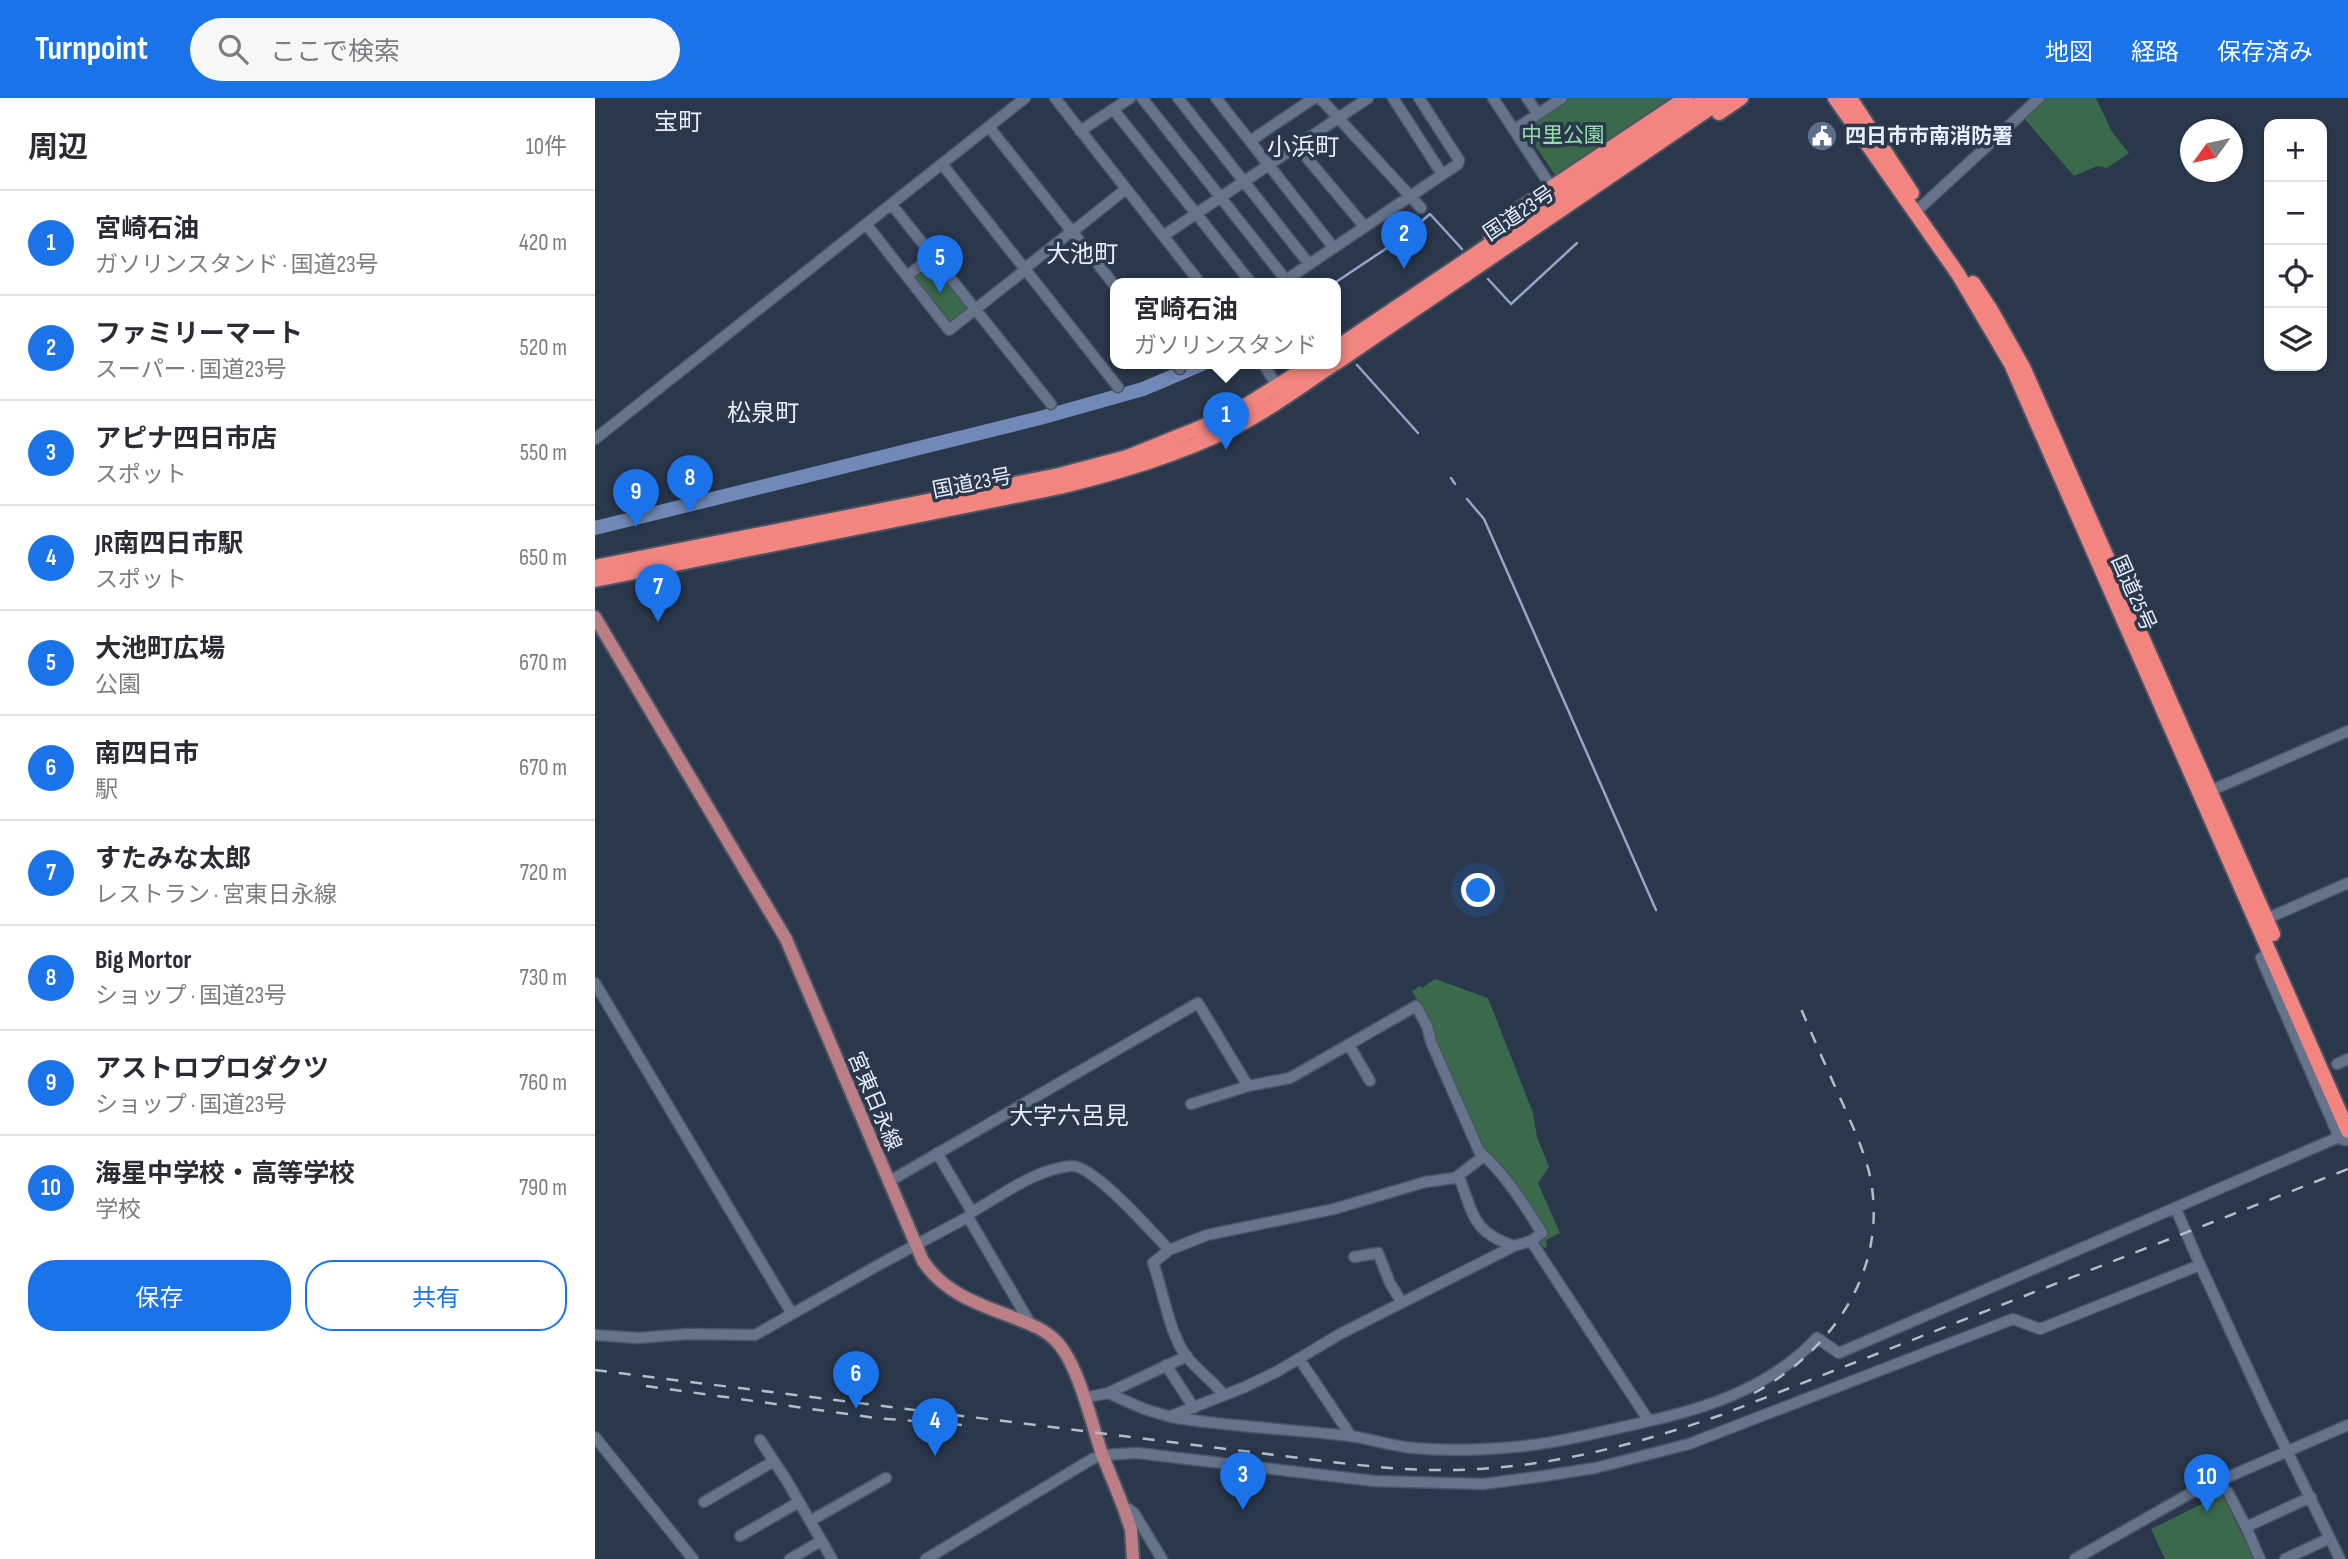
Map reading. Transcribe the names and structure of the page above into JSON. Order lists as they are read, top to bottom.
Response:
{
  "streets": {
    "highway": ["国道23号", "国道25号"],
    "main road": ["宮東日永線"]
  },
  "districts": [
    "宝町",
    "小浜町",
    "大池町",
    "松泉町",
    "大字六呂見"
  ],
  "parks": ["中里公園"],
  "places": {
    "public building": ["四日市市南消防署"]
  },
  "north": "bottom left",
  "page": {
    "header": "Turnpoint",
    "search": "ここで検索",
    "nav": ["地図", "経路", "保存済み"],
    "heading": ["周辺", "10件"],
    "map_buttons": ["+", "−"],
    "list": [
      {
        "mark": "1",
        "name": "宮崎石油",
        "note": "ガソリンスタンド · 国道23号",
        "value": "420 m"
      },
      {
        "mark": "2",
        "name": "ファミリーマート",
        "note": "スーパー · 国道23号",
        "value": "520 m"
      },
      {
        "mark": "3",
        "name": "アピナ四日市店",
        "note": "スポット",
        "value": "550 m"
      },
      {
        "mark": "4",
        "name": "JR南四日市駅",
        "note": "スポット",
        "value": "650 m"
      },
      {
        "mark": "5",
        "name": "大池町広場",
        "note": "公園",
        "value": "670 m"
      },
      {
        "mark": "6",
        "name": "南四日市",
        "note": "駅",
        "value": "670 m"
      },
      {
        "mark": "7",
        "name": "すたみな太郎",
        "note": "レストラン · 宮東日永線",
        "value": "720 m"
      },
      {
        "mark": "8",
        "name": "Big Mortor",
        "note": "ショップ · 国道23号",
        "value": "730 m"
      },
      {
        "mark": "9",
        "name": "アストロプロダクツ",
        "note": "ショップ · 国道23号",
        "value": "760 m"
      },
      {
        "mark": "10",
        "name": "海星中学校・高等学校",
        "note": "学校",
        "value": "790 m"
      }
    ],
    "pins": [
      "2",
      "5",
      "1",
      "8",
      "9",
      "7",
      "6",
      "4",
      "3",
      "10"
    ],
    "popup": ["宮崎石油", "ガソリンスタンド"],
    "buttons": ["保存", "共有"]
  }
}
